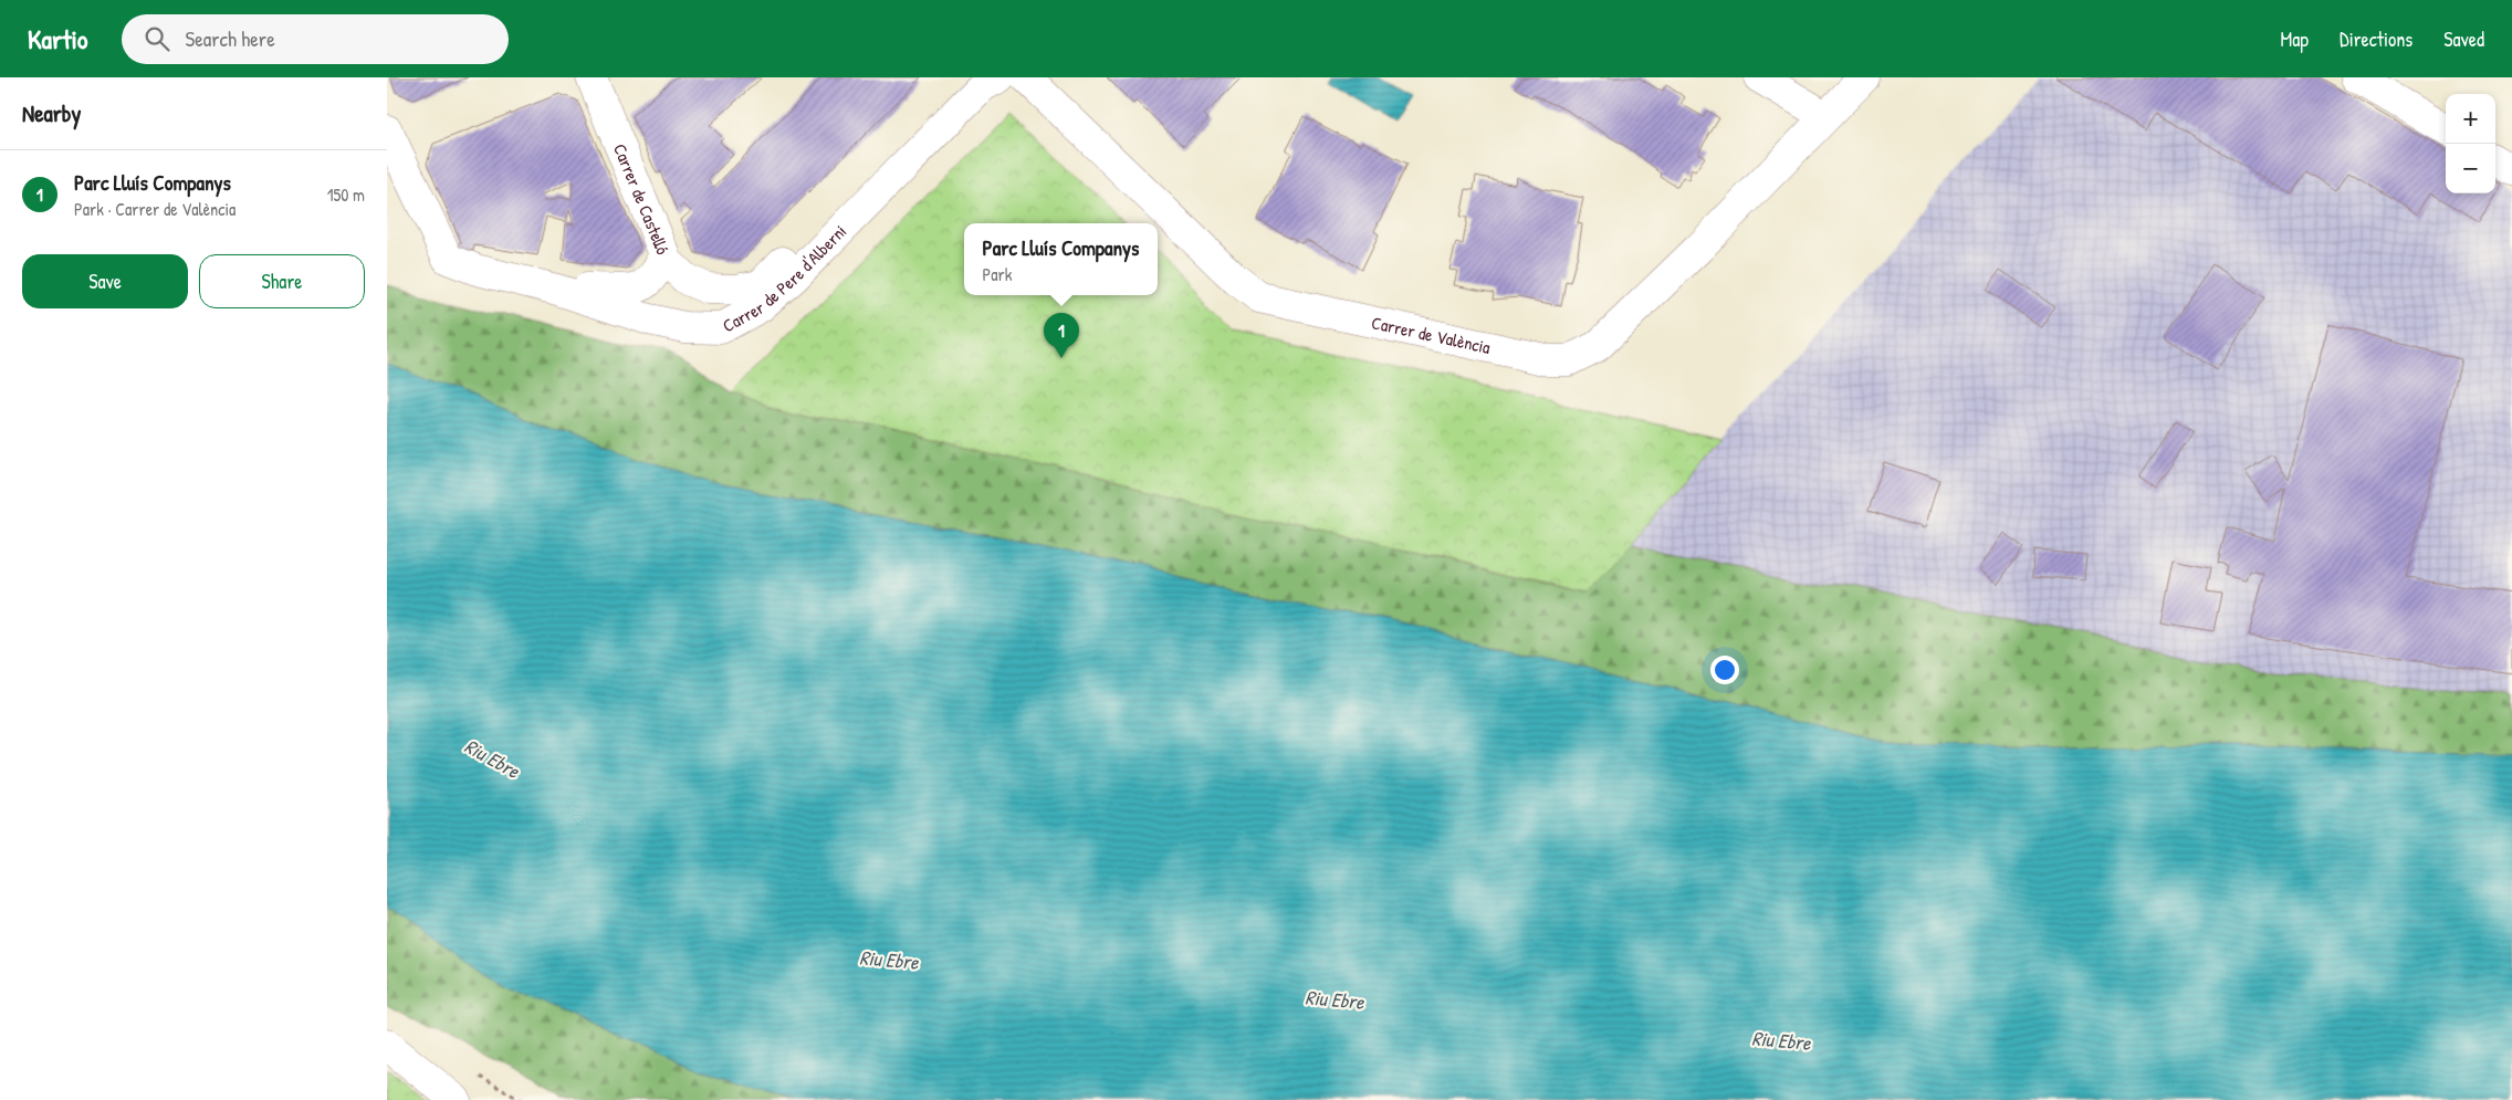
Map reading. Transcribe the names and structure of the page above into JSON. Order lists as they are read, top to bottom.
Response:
{
  "streets": {
    "street": ["Carrer de Castelló", "Carrer de Pere d'Alberni", "Carrer de València"]
  },
  "crossings": [
    ["Carrer de Pere d'Alberni", "Carrer de València"]
  ],
  "water": ["Riu Ebre"],
  "page": {
    "header": "Kartio",
    "search": "Search here",
    "nav": ["Map", "Directions", "Saved"],
    "heading": "Nearby",
    "map_buttons": ["+", "−"],
    "list": [
      {
        "mark": "1",
        "name": "Parc Lluís Companys",
        "note": "Park · Carrer de València",
        "value": "150 m"
      }
    ],
    "popup": ["Parc Lluís Companys", "Park"],
    "buttons": ["Save", "Share"],
    "pins": "1"
  }
}
